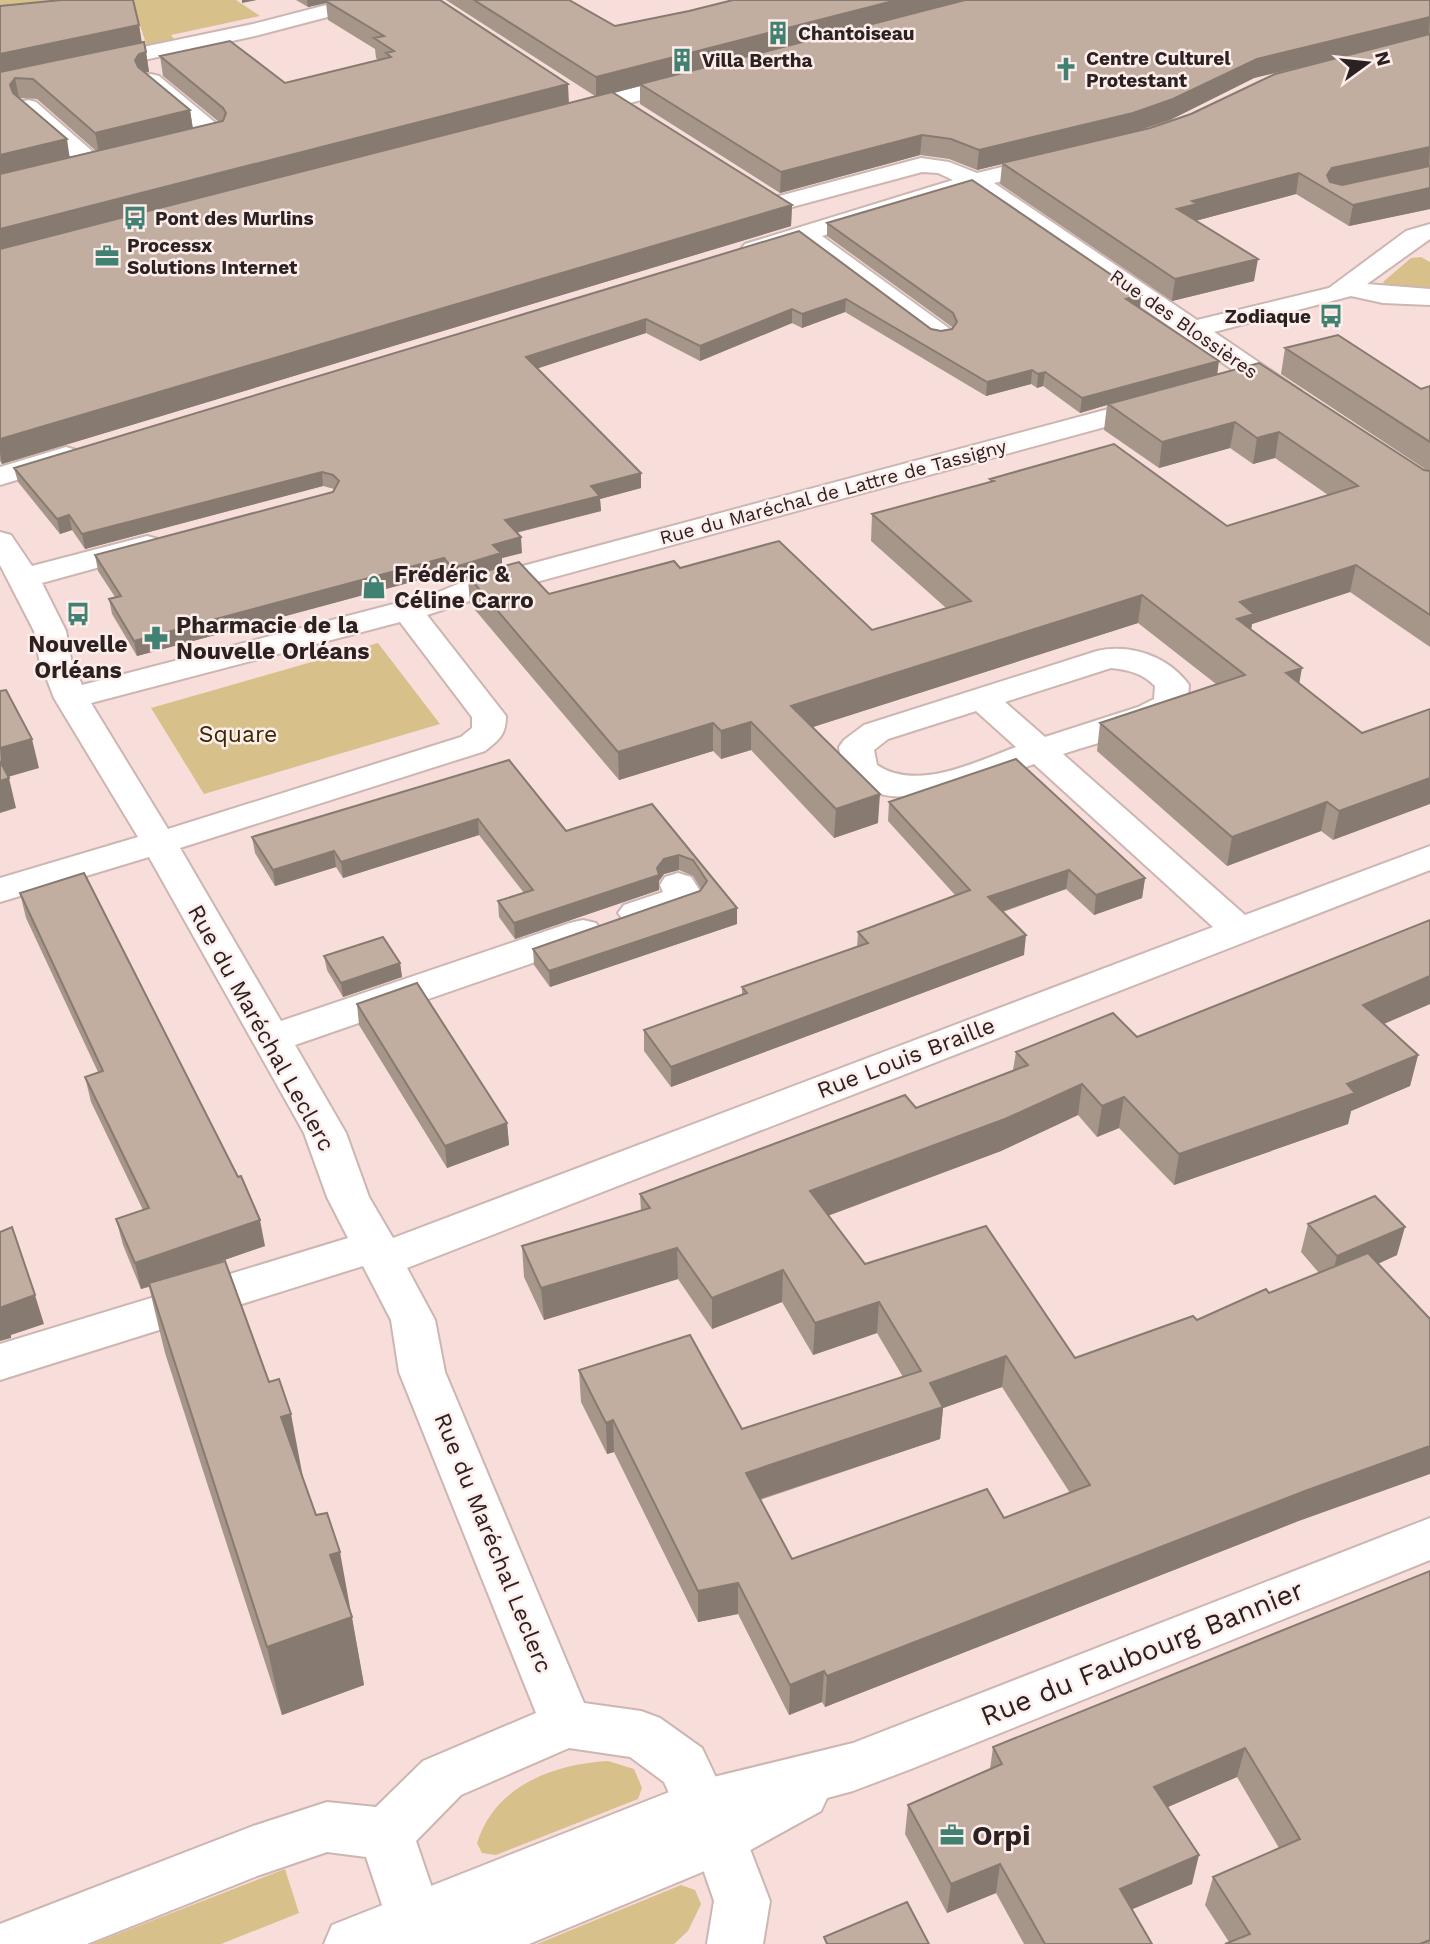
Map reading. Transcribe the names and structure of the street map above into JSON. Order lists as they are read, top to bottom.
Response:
{
  "streets": {
    "street": [
      "Rue des Blossières",
      "Rue du Maréchal de Lattre de Tassigny",
      "Rue du Maréchal Leclerc",
      "Rue Louis Braille",
      "Rue du Faubourg Bannier"
    ]
  },
  "crossings": [
    ["Rue du Maréchal de Lattre de Tassigny", "Rue du Maréchal Leclerc"],
    ["Rue du Maréchal Leclerc", "Rue Louis Braille"]
  ],
  "parks": ["Square"],
  "places": {
    "building": ["Chantoiseau", "Villa Bertha"],
    "church": ["Centre Culturel Protestant"],
    "bus stop": ["Pont des Murlins", "Zodiaque", "Nouvelle Orléans"],
    "office": ["Processx Solutions Internet", "Orpi"],
    "shop": ["Frédéric & Céline Carro"],
    "pharmacy": ["Pharmacie de la Nouvelle Orléans"]
  },
  "north": "right"
}
